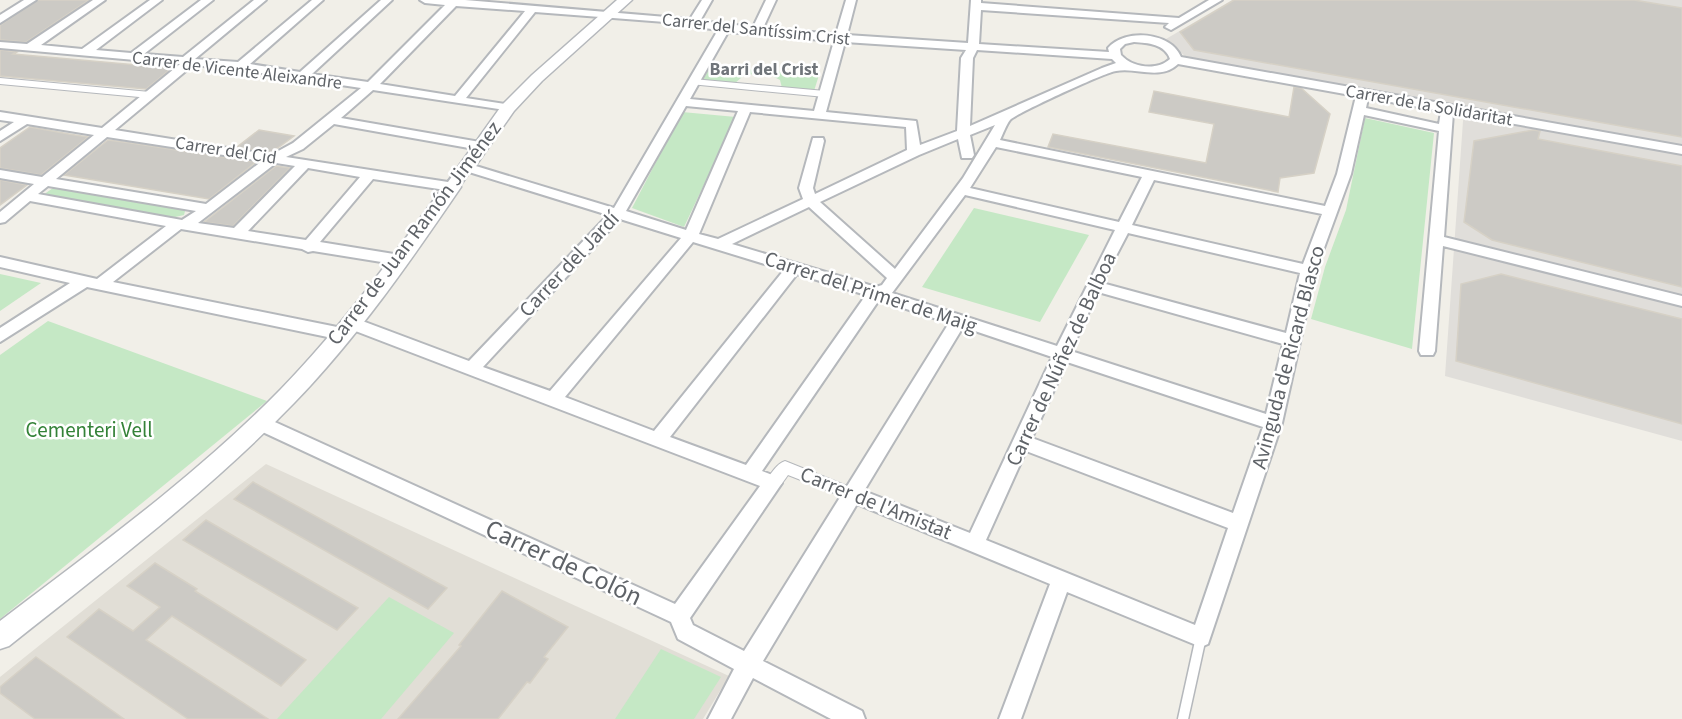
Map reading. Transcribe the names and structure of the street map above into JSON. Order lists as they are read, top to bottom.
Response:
{
  "streets": {
    "street": [
      "Carrer del Santíssim Crist",
      "Carrer de Vicente Aleixandre",
      "Carrer de la Solidaritat",
      "Carrer del Cid",
      "Carrer de Juan Ramón Jiménez",
      "Carrer del Jardí",
      "Carrer del Primer de Maig",
      "Avinguda de Ricard Blasco",
      "Carrer de Núñez de Balboa",
      "Carrer de l'Amistat",
      "Carrer de Colón"
    ]
  },
  "crossings": [
    ["Carrer del Santíssim Crist", "Carrer de Juan Ramón Jiménez"],
    ["Carrer del Santíssim Crist", "Carrer del Jardí"],
    ["Carrer de Vicente Aleixandre", "Carrer de Juan Ramón Jiménez"],
    ["Carrer de la Solidaritat", "Avinguda de Ricard Blasco"],
    ["Carrer del Cid", "Carrer de Juan Ramón Jiménez"],
    ["Carrer de Juan Ramón Jiménez", "Carrer del Primer de Maig"],
    ["Carrer de Juan Ramón Jiménez", "Carrer de l'Amistat"],
    ["Carrer de Juan Ramón Jiménez", "Carrer de Colón"],
    ["Carrer del Jardí", "Carrer del Primer de Maig"],
    ["Carrer del Jardí", "Carrer de l'Amistat"],
    ["Carrer del Primer de Maig", "Avinguda de Ricard Blasco"],
    ["Carrer del Primer de Maig", "Carrer de Núñez de Balboa"],
    ["Avinguda de Ricard Blasco", "Carrer de l'Amistat"],
    ["Carrer de Núñez de Balboa", "Carrer de l'Amistat"]
  ],
  "districts": ["Barri del Crist"],
  "parks": ["Cementeri Vell"]
}
